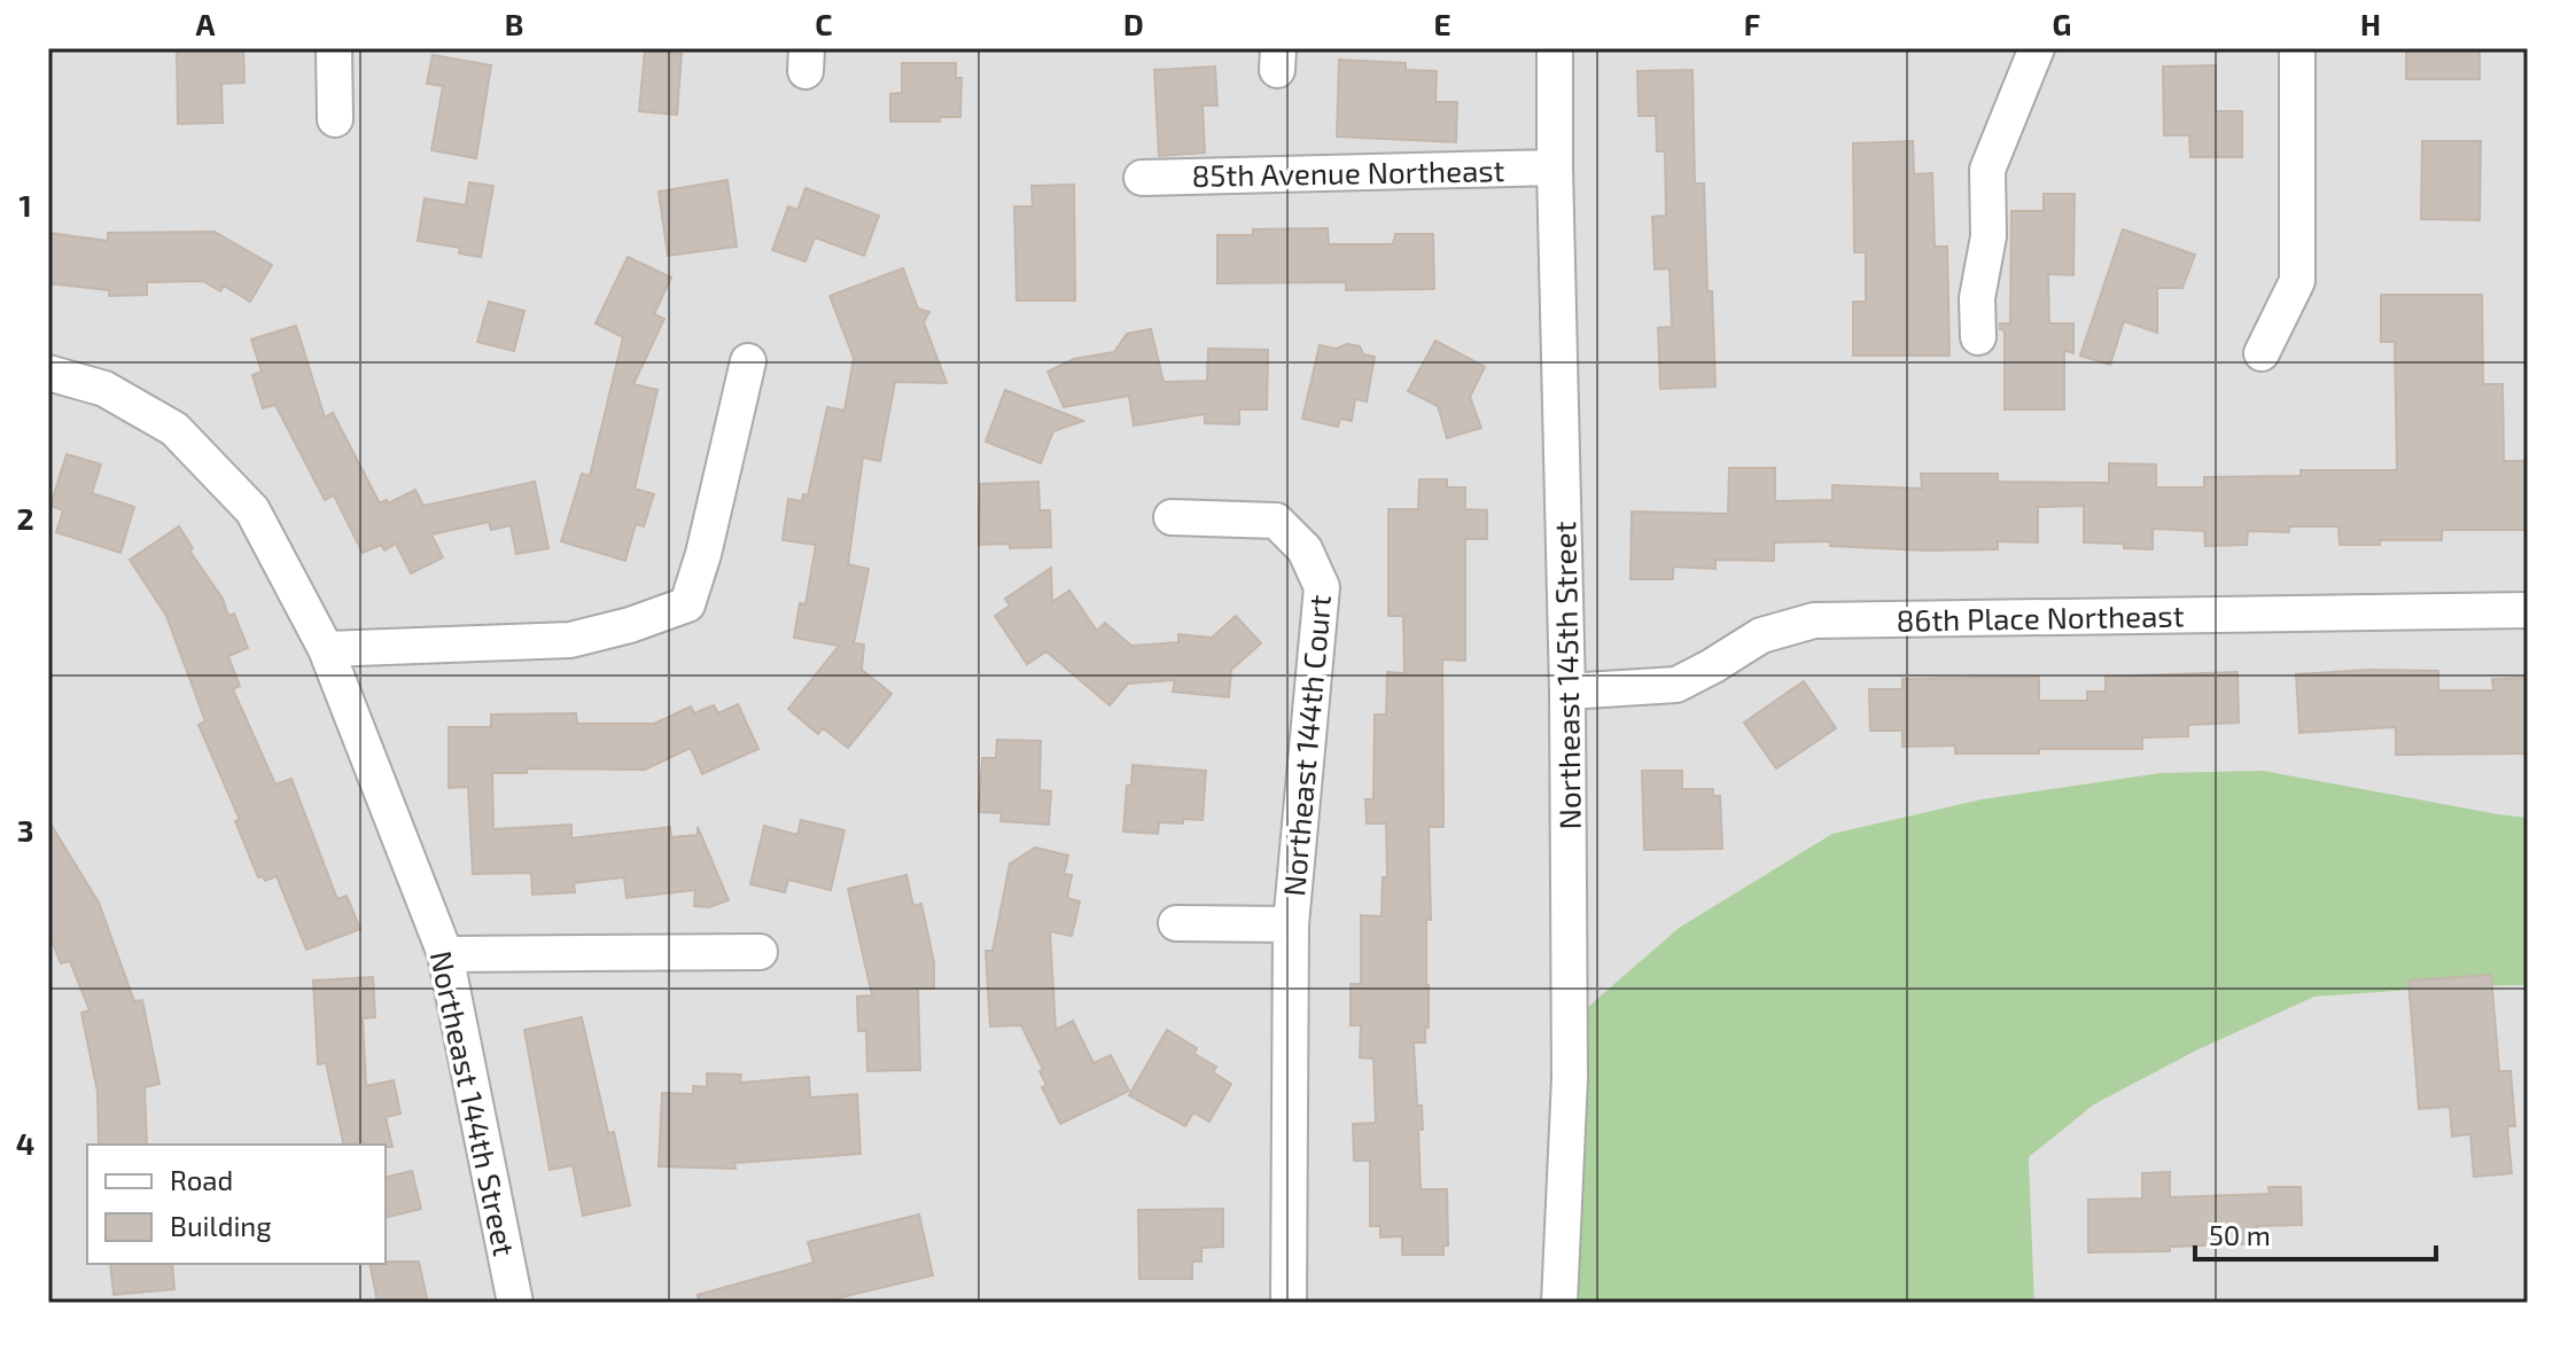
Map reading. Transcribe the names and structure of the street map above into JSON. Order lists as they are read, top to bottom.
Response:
{
  "streets": {
    "street": [
      "85th Avenue Northeast",
      "86th Place Northeast",
      "Northeast 145th Street",
      "Northeast 144th Court",
      "Northeast 144th Street"
    ]
  },
  "crossings": [
    ["85th Avenue Northeast", "Northeast 145th Street"],
    ["86th Place Northeast", "Northeast 145th Street"]
  ],
  "legend": ["Road", "Building"],
  "scale_bar": "50 m",
  "grid": {
    "columns": [
      "A",
      "B",
      "C",
      "D",
      "E",
      "F",
      "G",
      "H"
    ],
    "rows": [
      "1",
      "2",
      "3",
      "4"
    ]
  }
}
